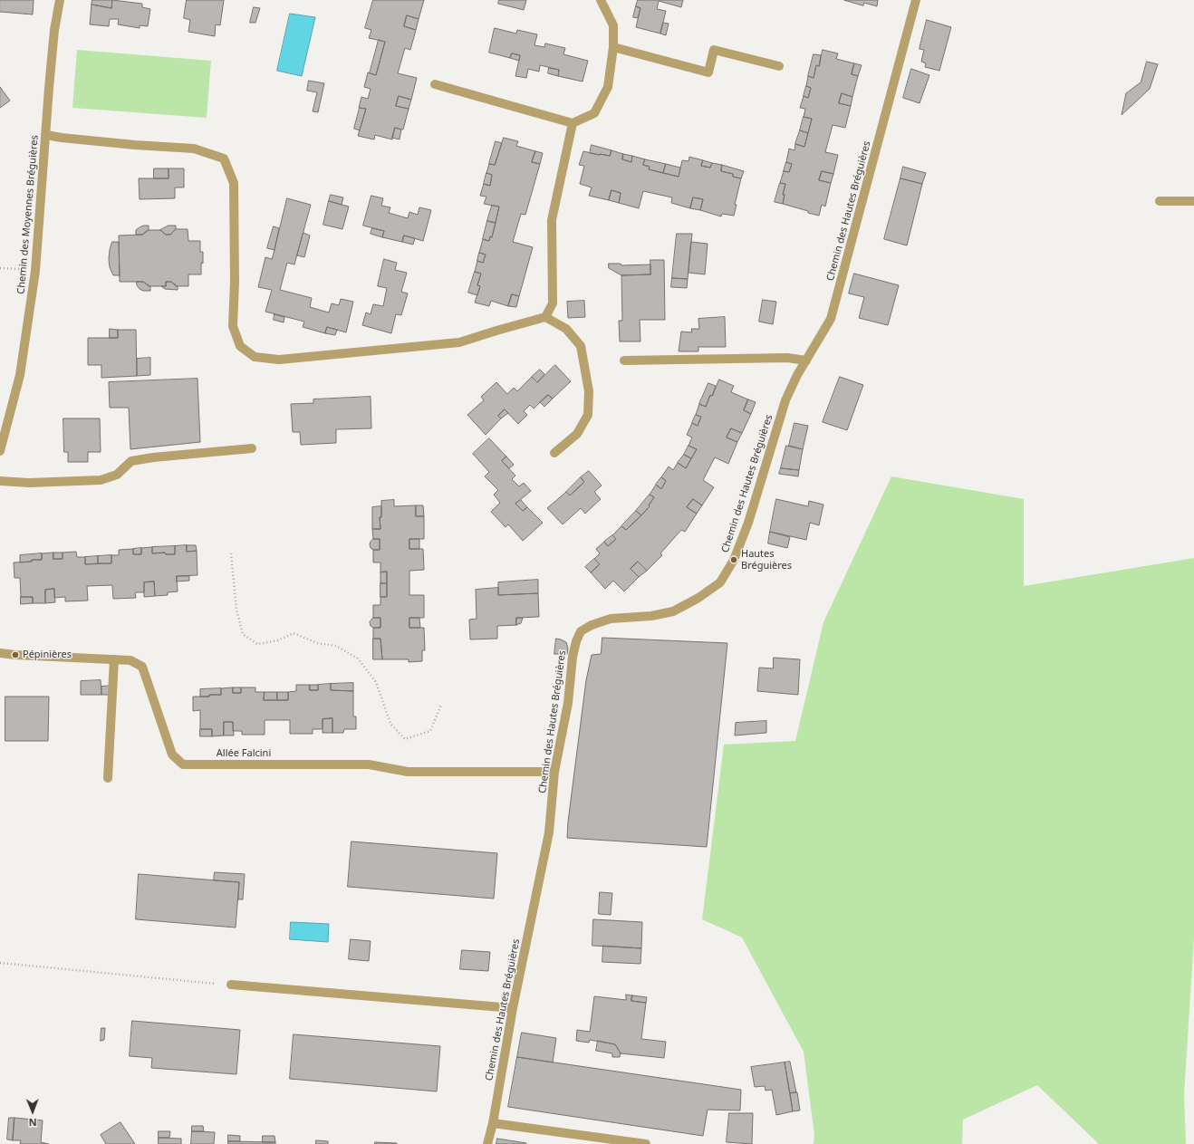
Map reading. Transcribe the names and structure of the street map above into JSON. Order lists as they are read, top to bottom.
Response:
{
  "streets": {
    "street": ["Chemin des Hautes Bréguières", "Chemin des Moyennes Bréguières", "Allée Falcini"]
  },
  "crossings": [
    ["Chemin des Hautes Bréguières", "Allée Falcini"]
  ],
  "places": ["Hautes Bréguières", "Pépinières"],
  "north": "bottom"
}
